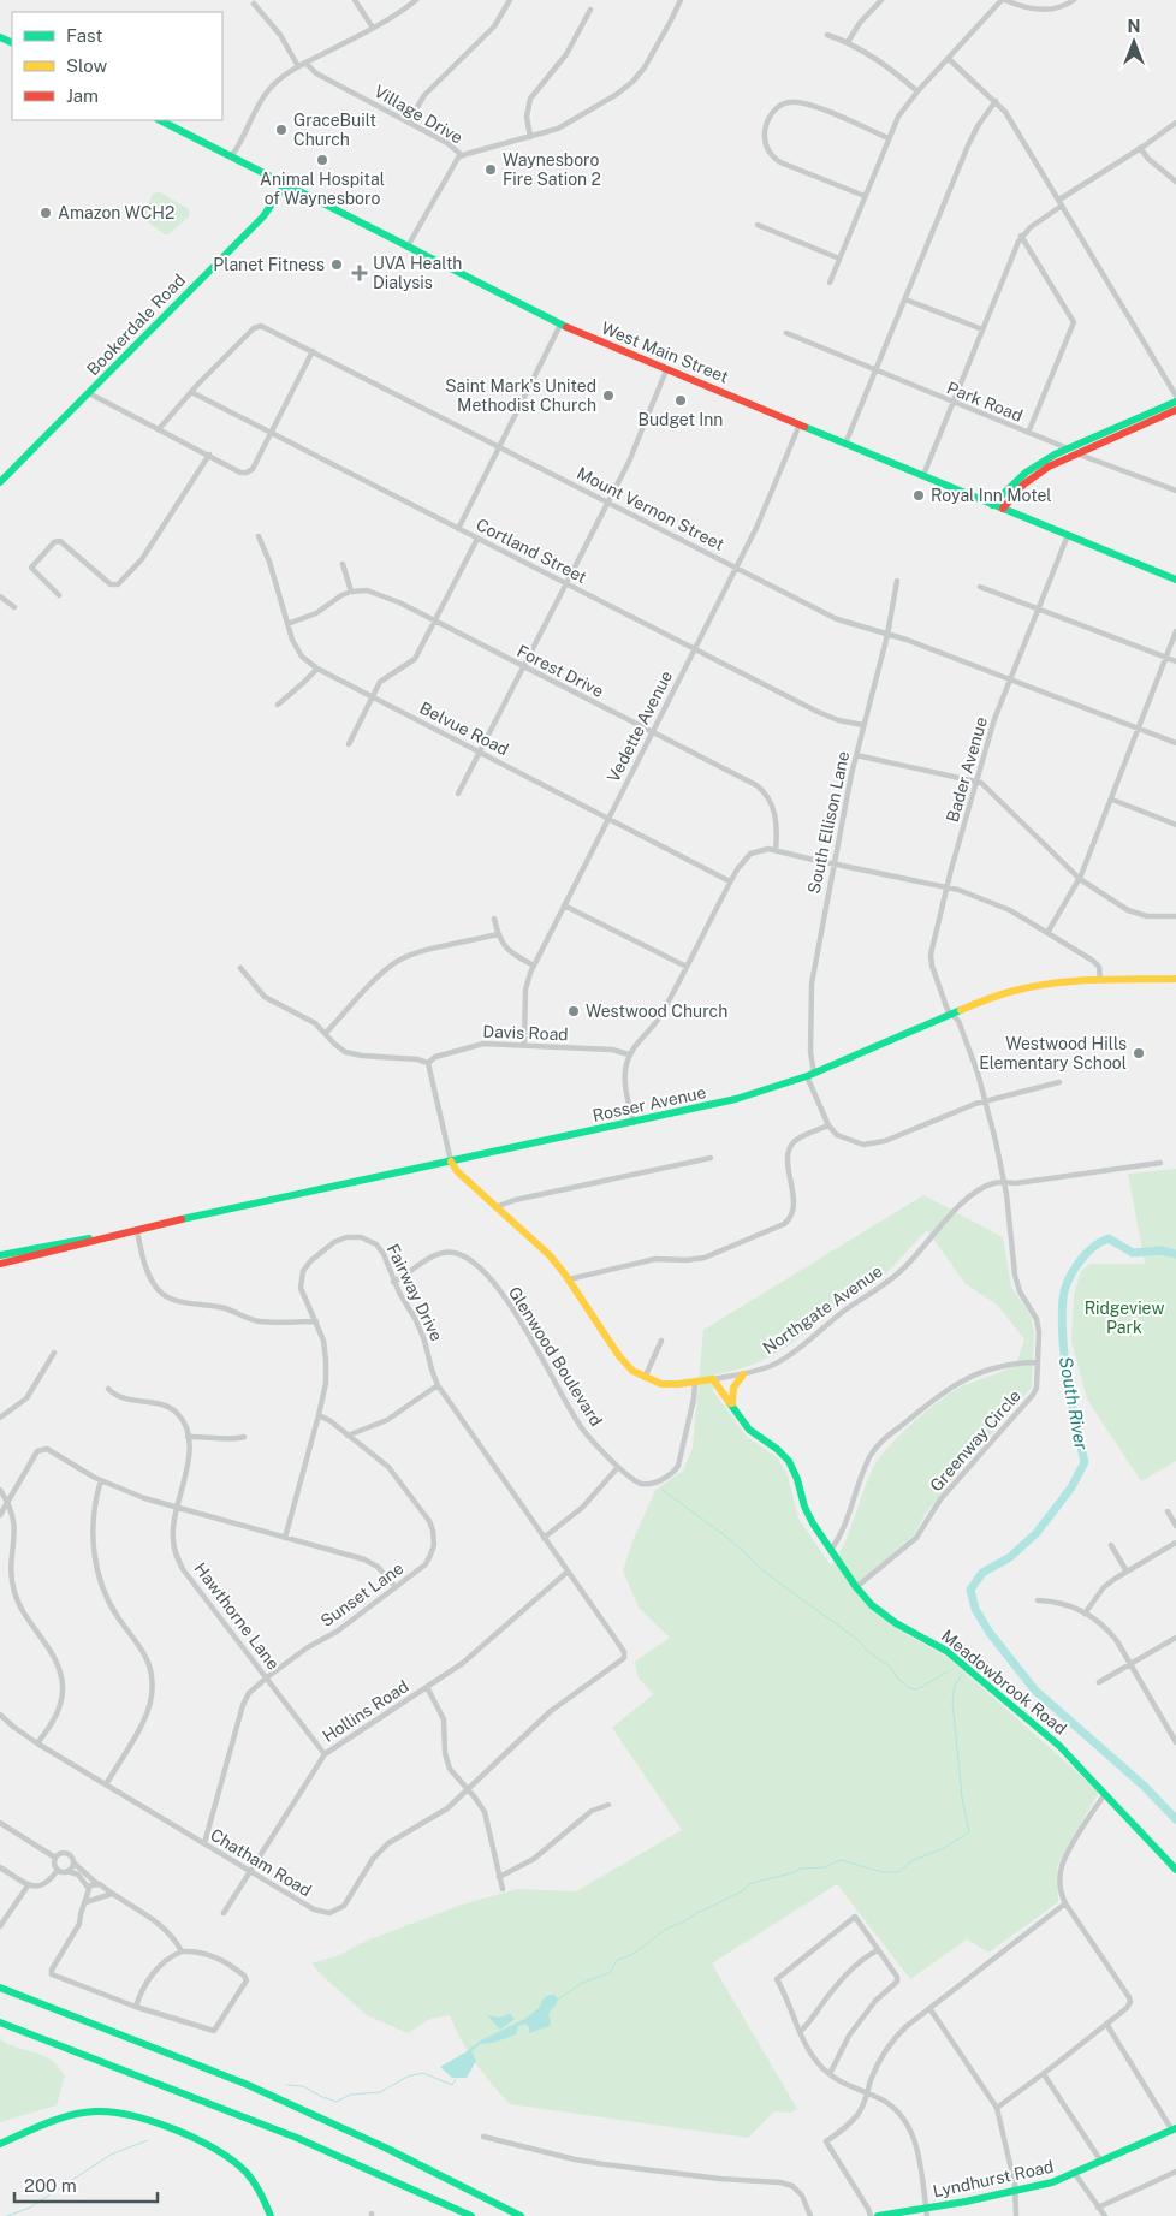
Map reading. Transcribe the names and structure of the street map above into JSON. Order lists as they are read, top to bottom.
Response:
{
  "streets": {
    "main road": [
      "Bookerdale Road",
      "West Main Street",
      "Rosser Avenue",
      "Northgate Avenue",
      "Meadowbrook Road",
      "Lyndhurst Road"
    ],
    "street": [
      "Village Drive",
      "Park Road",
      "Mount Vernon Street",
      "Cortland Street",
      "Forest Drive",
      "Vedette Avenue",
      "Belvue Road",
      "Bader Avenue",
      "South Ellison Lane",
      "Davis Road",
      "Fairway Drive",
      "Glenwood Boulevard",
      "Greenway Circle",
      "Sunset Lane",
      "Hawthorne Lane",
      "Hollins Road",
      "Chatham Road"
    ]
  },
  "crossings": [
    ["Bookerdale Road", "West Main Street"],
    ["West Main Street", "Vedette Avenue"],
    ["West Main Street", "Bader Avenue"],
    ["Mount Vernon Street", "Cortland Street"],
    ["Mount Vernon Street", "Vedette Avenue"],
    ["Mount Vernon Street", "Bader Avenue"],
    ["Mount Vernon Street", "South Ellison Lane"],
    ["Cortland Street", "Vedette Avenue"],
    ["Cortland Street", "South Ellison Lane"],
    ["Forest Drive", "Vedette Avenue"],
    ["Vedette Avenue", "Belvue Road"],
    ["Vedette Avenue", "Davis Road"],
    ["Bader Avenue", "Rosser Avenue"],
    ["Bader Avenue", "Northgate Avenue"],
    ["Bader Avenue", "Greenway Circle"],
    ["South Ellison Lane", "Rosser Avenue"],
    ["Davis Road", "Northgate Avenue"],
    ["Rosser Avenue", "Northgate Avenue"],
    ["Fairway Drive", "Glenwood Boulevard"],
    ["Fairway Drive", "Sunset Lane"],
    ["Fairway Drive", "Hollins Road"],
    ["Fairway Drive", "Chatham Road"],
    ["Northgate Avenue", "Glenwood Boulevard"],
    ["Northgate Avenue", "Meadowbrook Road"],
    ["Greenway Circle", "Meadowbrook Road"],
    ["Sunset Lane", "Hawthorne Lane"],
    ["Sunset Lane", "Chatham Road"],
    ["Hawthorne Lane", "Hollins Road"],
    ["Hollins Road", "Chatham Road"]
  ],
  "water": ["South River"],
  "parks": ["Ridgeview Park"],
  "places": {
    "other": [
      "GraceBuilt Church",
      "Animal Hospital of Waynesboro",
      "Waynesboro Fire Sation 2",
      "Amazon WCH2",
      "Planet Fitness",
      "Saint Mark's United Methodist Church",
      "Budget Inn",
      "Royal Inn Motel",
      "Westwood Church",
      "Westwood Hills Elementary School"
    ],
    "health": ["UVA Health Dialysis"]
  },
  "legend": ["Fast", "Slow", "Jam"],
  "scale_bar": "200 m",
  "north": "top"
}
